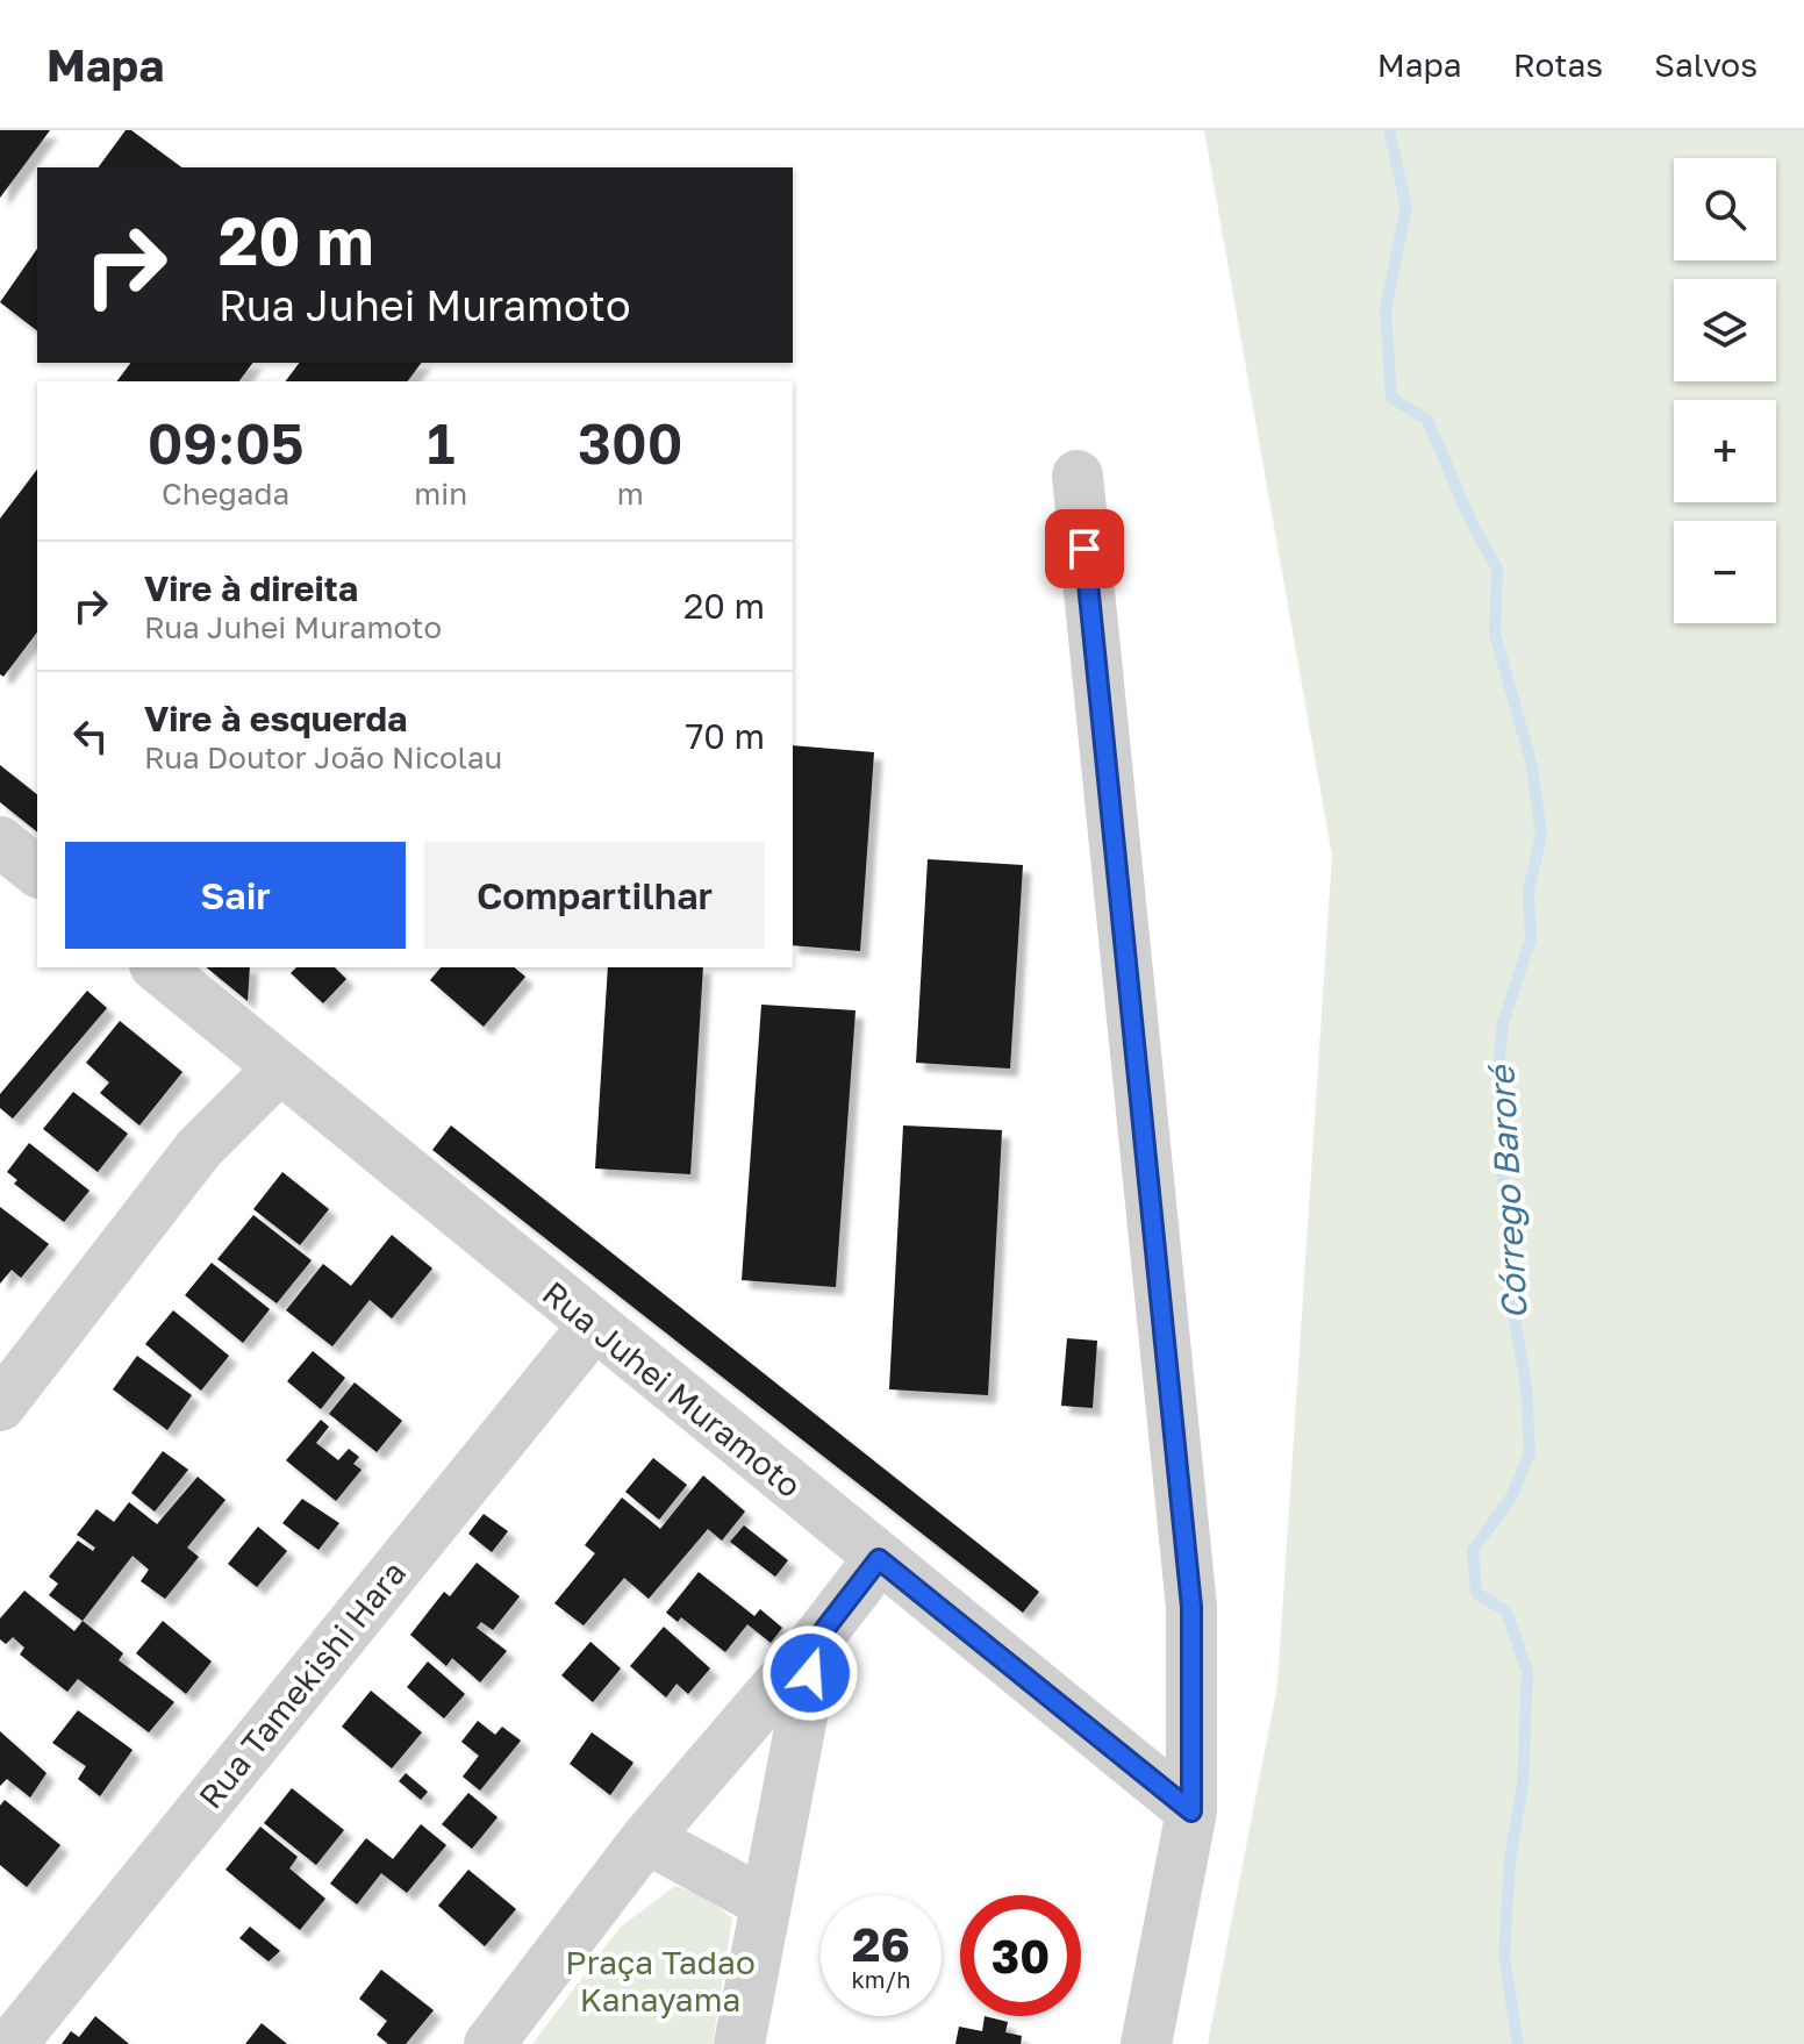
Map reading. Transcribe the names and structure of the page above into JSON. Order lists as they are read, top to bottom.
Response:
{
  "streets": {
    "street": ["Rua Juhei Muramoto", "Rua Tamekishi Hara"]
  },
  "crossings": [
    ["Rua Juhei Muramoto", "Rua Tamekishi Hara"]
  ],
  "water": ["Córrego Baroré"],
  "parks": ["Praça Tadao Kanayama"],
  "page": {
    "header": "Mapa",
    "nav": ["Mapa", "Rotas", "Salvos"],
    "map_buttons": ["+", "−"],
    "turn": ["20 m", "Rua Juhei Muramoto"],
    "eta": [
      "09:05",
      "Chegada",
      "1",
      "min",
      "300",
      "m"
    ],
    "list": [
      {
        "name": "Vire à direita",
        "note": "Rua Juhei Muramoto",
        "value": "20 m"
      },
      {
        "name": "Vire à esquerda",
        "note": "Rua Doutor João Nicolau",
        "value": "70 m"
      }
    ],
    "buttons": ["Sair", "Compartilhar"],
    "speed": "26 km/h",
    "limit": "30"
  }
}
